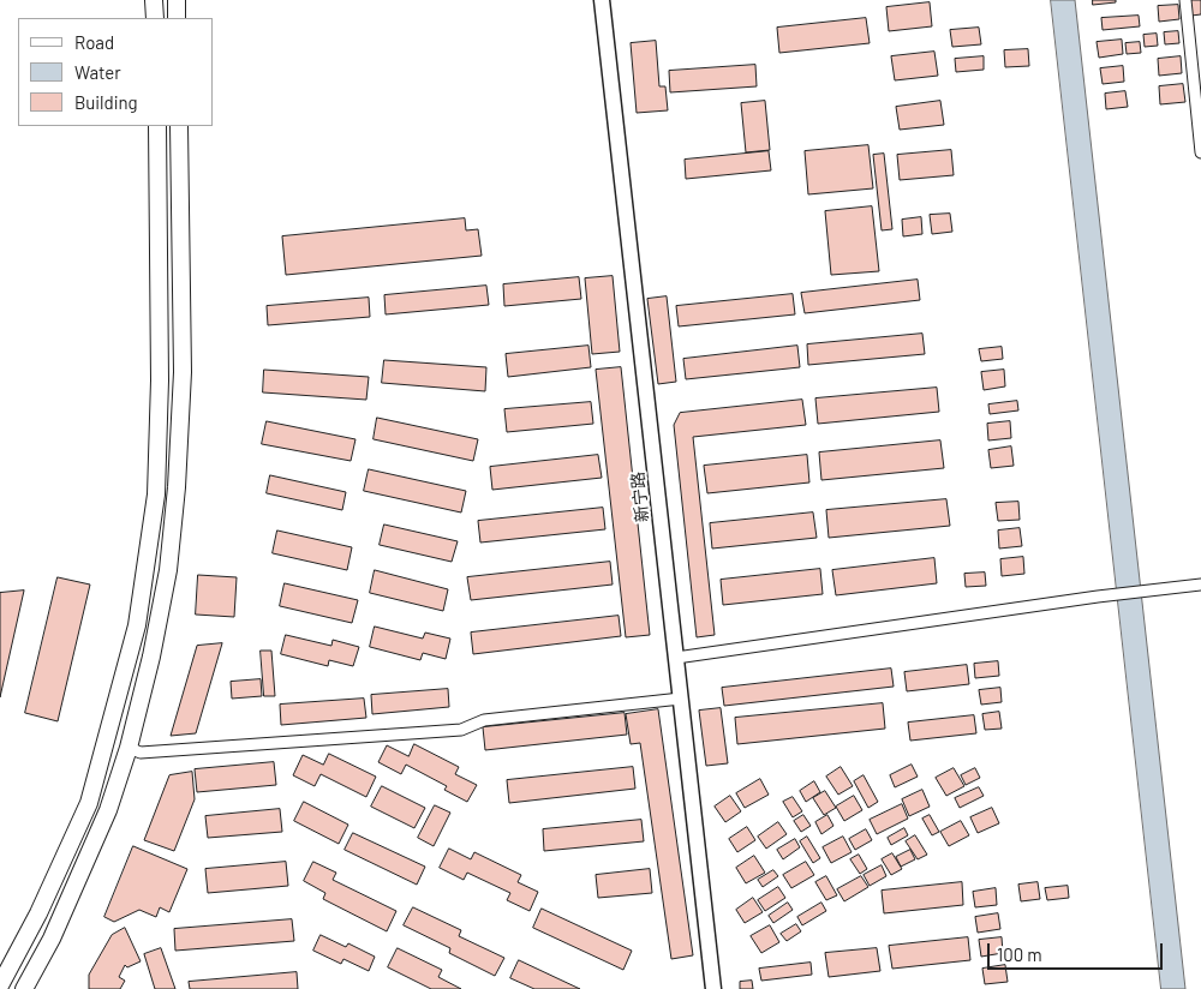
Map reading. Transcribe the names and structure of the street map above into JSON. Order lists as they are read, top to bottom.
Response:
{
  "streets": {
    "street": ["新宁路"]
  },
  "legend": ["Road", "Water", "Building"],
  "scale_bar": "100 m"
}
